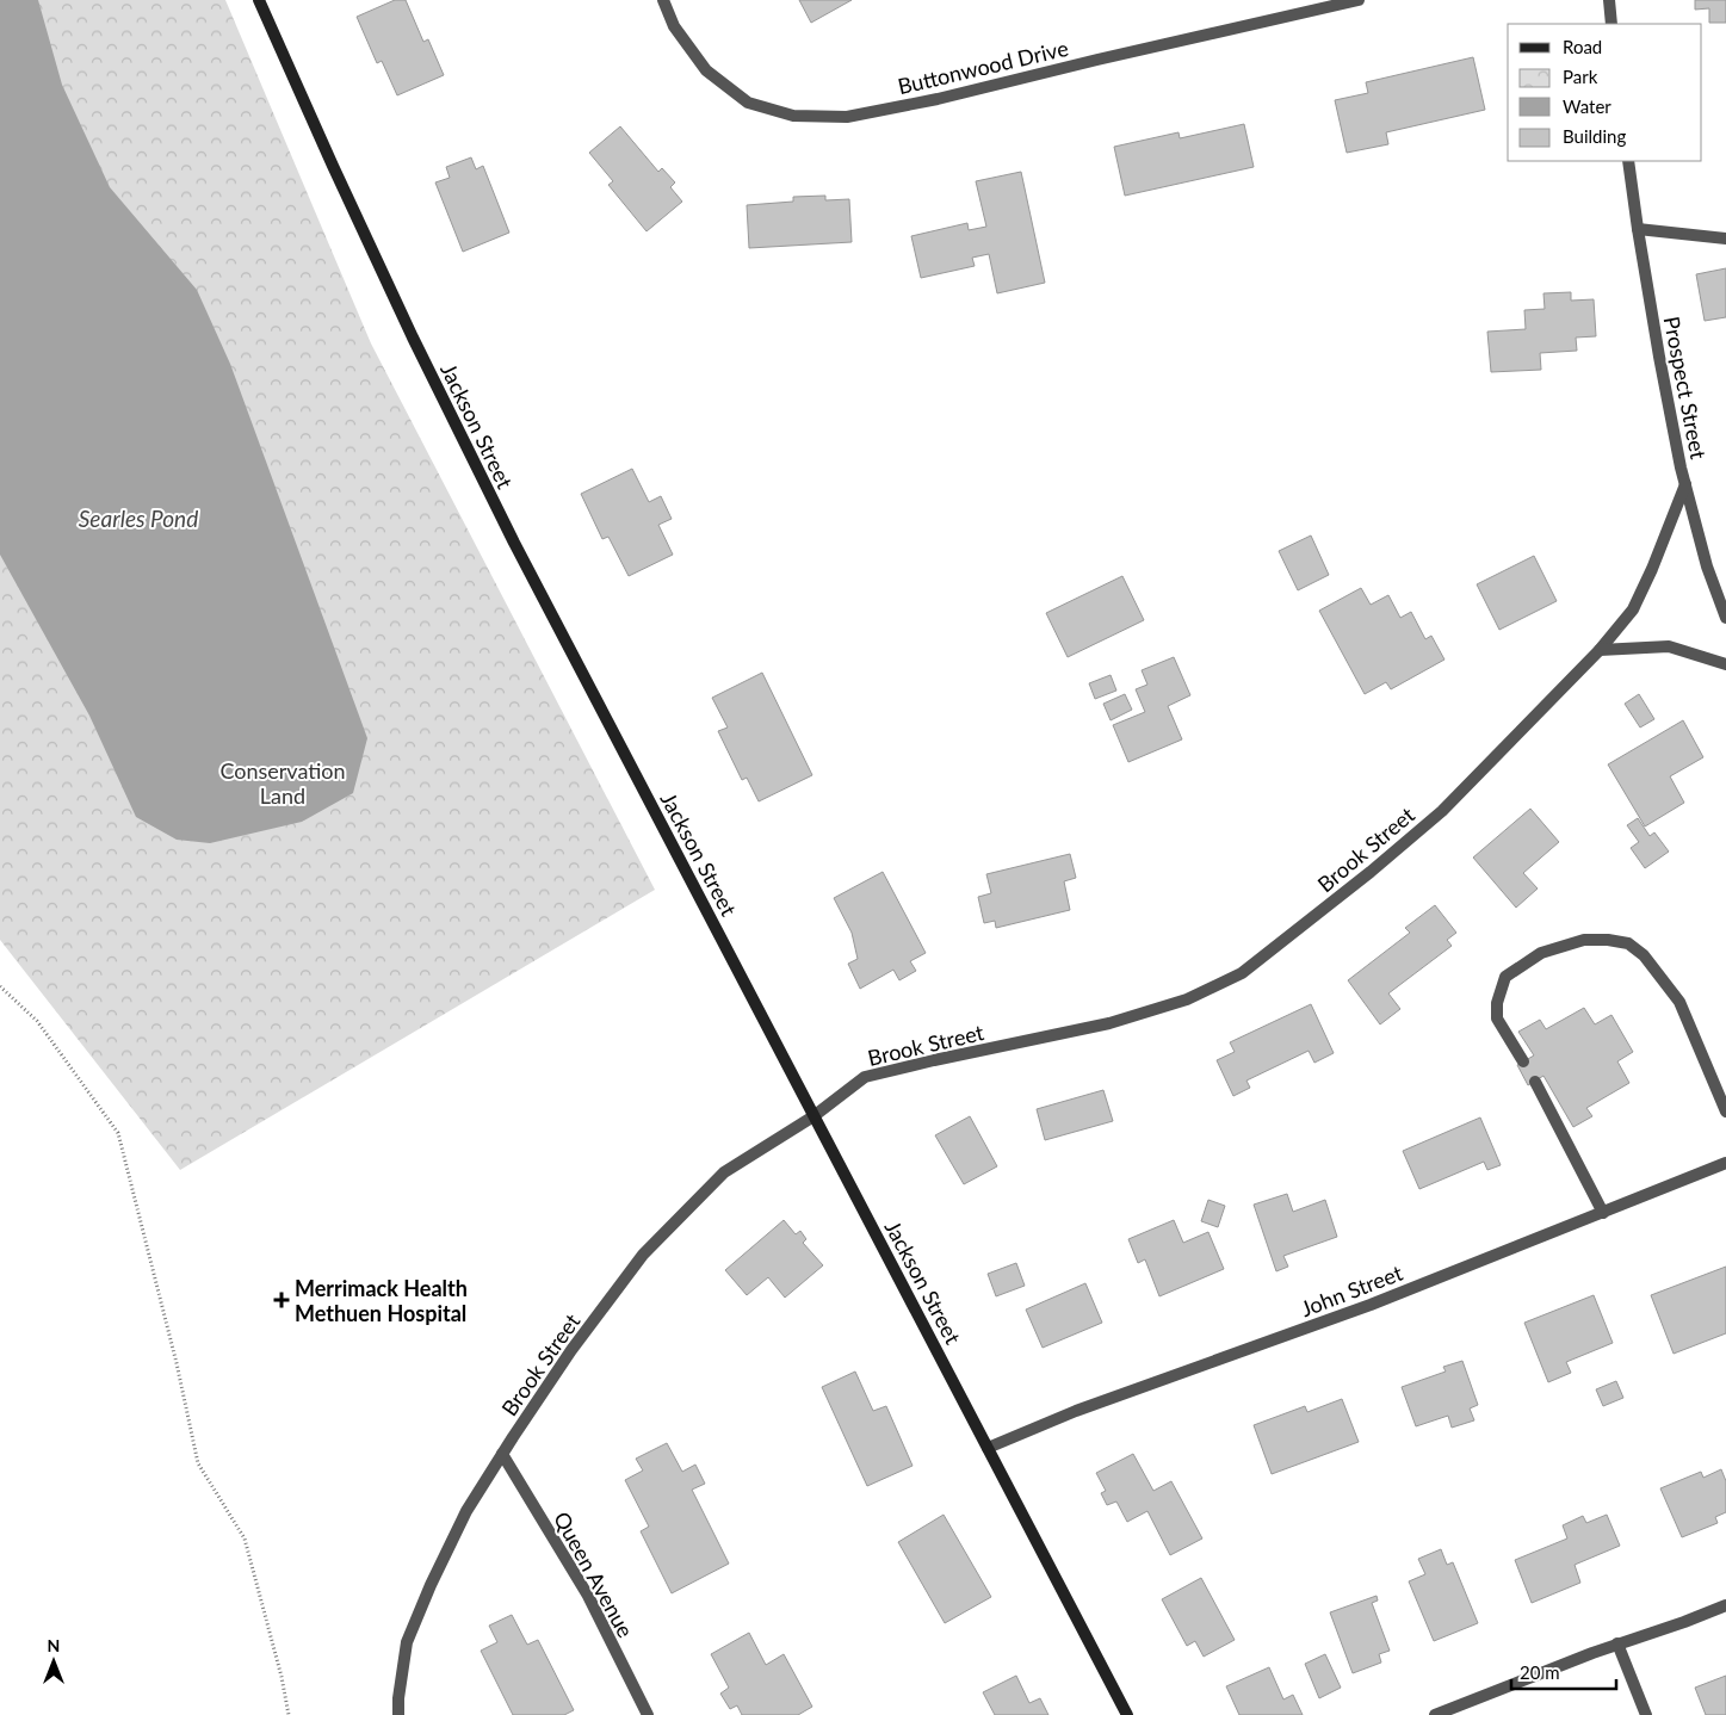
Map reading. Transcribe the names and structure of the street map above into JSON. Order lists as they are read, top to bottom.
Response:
{
  "streets": {
    "main road": ["Jackson Street"],
    "street": [
      "Buttonwood Drive",
      "Prospect Street",
      "Brook Street",
      "John Street",
      "Queen Avenue"
    ]
  },
  "crossings": [
    ["Prospect Street", "Brook Street"],
    ["Jackson Street", "Brook Street"],
    ["Jackson Street", "John Street"],
    ["Brook Street", "Queen Avenue"]
  ],
  "water": ["Searles Pond"],
  "parks": ["Conservation Land"],
  "places": {
    "health": ["Merrimack Health Methuen Hospital"]
  },
  "legend": [
    "Road",
    "Park",
    "Water",
    "Building"
  ],
  "scale_bar": "20 m",
  "north": "top"
}
